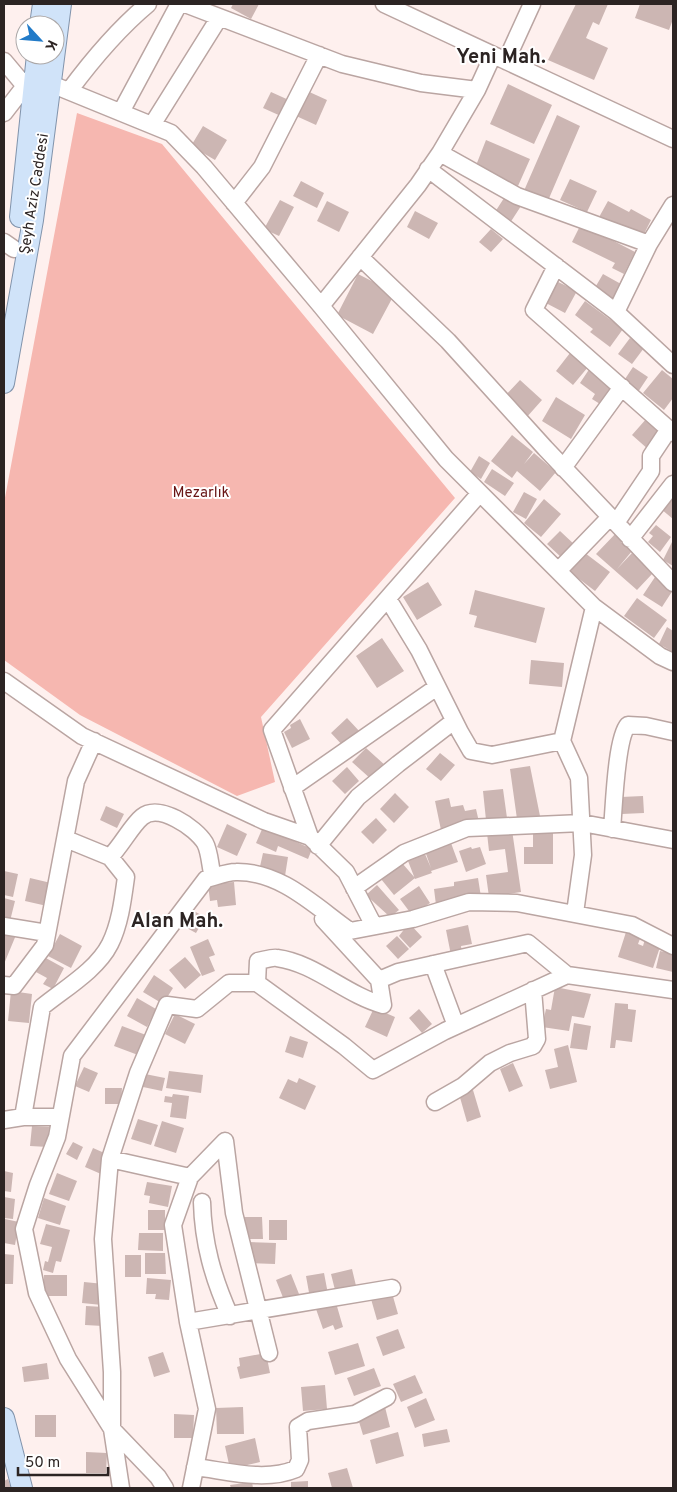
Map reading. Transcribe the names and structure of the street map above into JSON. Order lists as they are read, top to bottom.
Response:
{
  "streets": {
    "main road": ["Şeyh Aziz Caddesi"]
  },
  "districts": ["Yeni Mah.", "Alan Mah."],
  "parks": ["Mezarlık"],
  "scale_bar": "50 m",
  "north": "bottom right"
}
